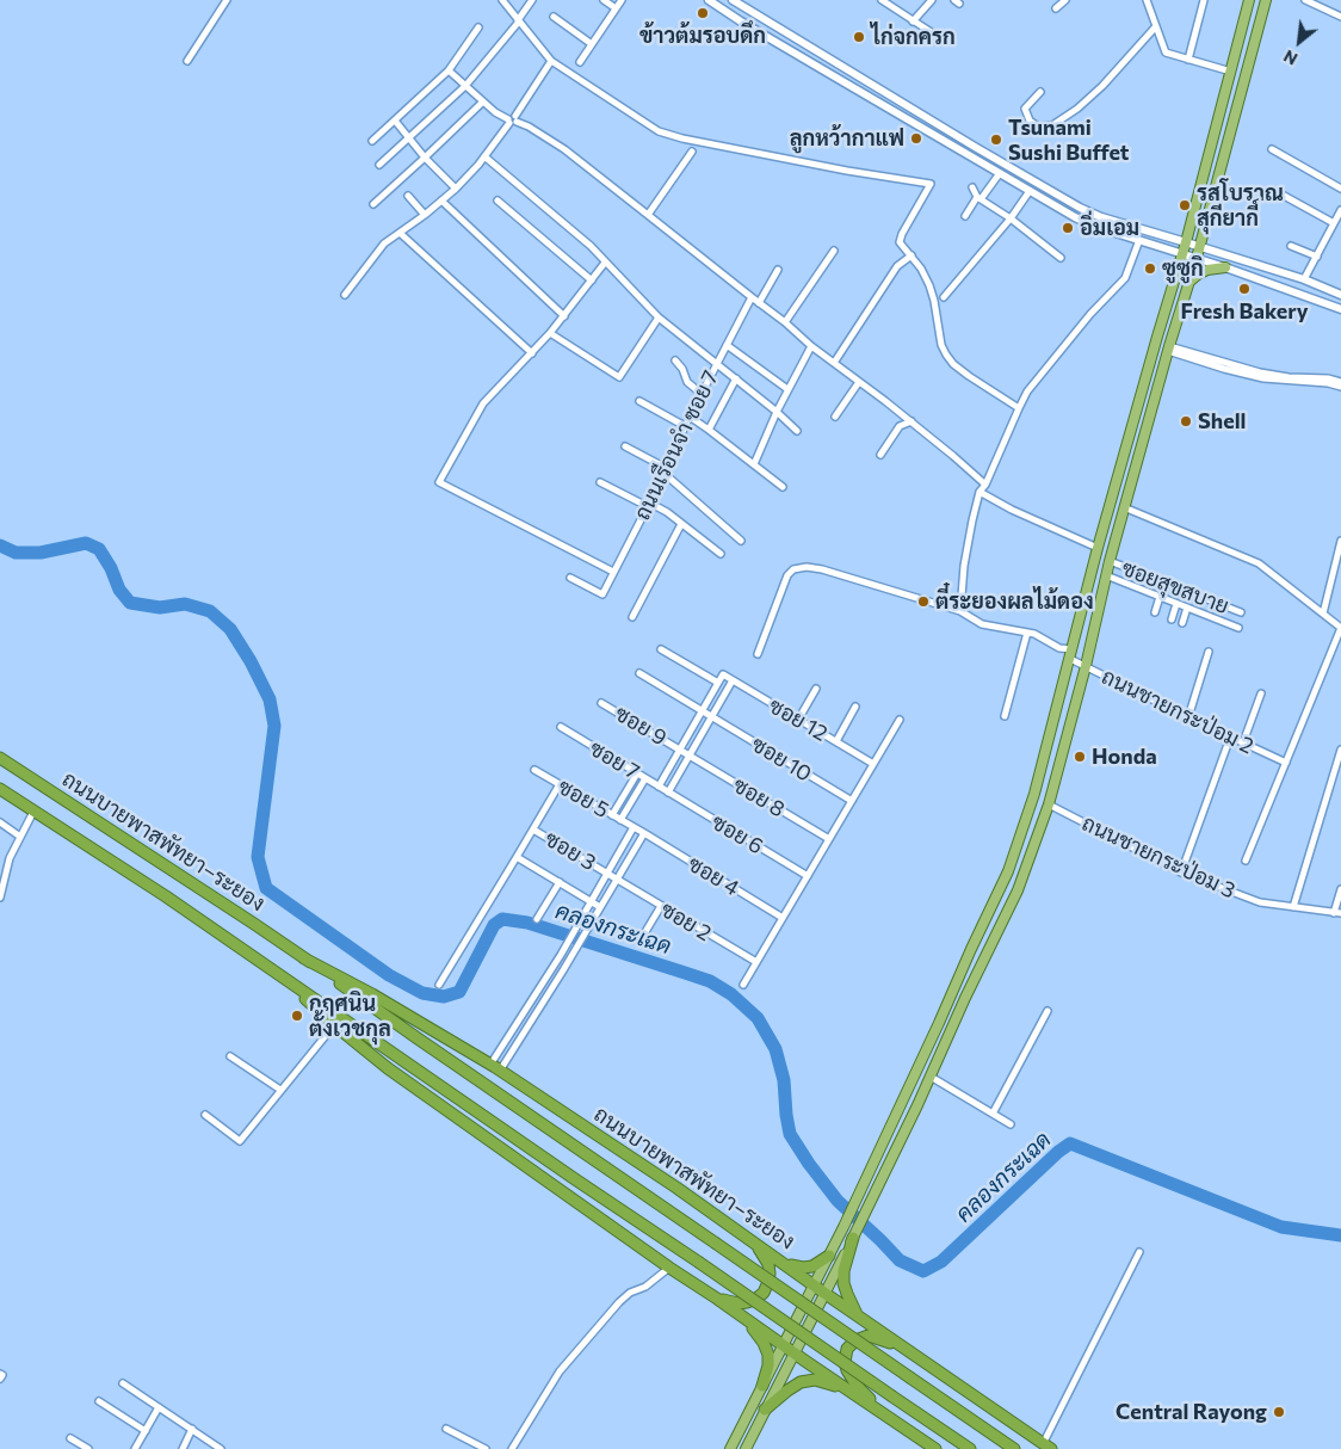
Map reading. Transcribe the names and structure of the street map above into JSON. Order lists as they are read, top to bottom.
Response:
{
  "streets": {
    "highway": ["ถนนบายพาสพัทยา–ระยอง"],
    "street": [
      "ถนนเรือนจำ ซอย 7",
      "ซอยสุขสบาย",
      "ถนนชายกระป่อม 2",
      "ซอย 12",
      "ซอย 9",
      "ซอย 10",
      "ซอย 7",
      "ซอย 8",
      "ซอย 5",
      "ซอย 6",
      "ซอย 3",
      "ถนนชายกระป่อม 3",
      "ซอย 4",
      "ซอย 2"
    ]
  },
  "crossings": [
    ["ซอย 9", "ซอย 8"],
    ["ซอย 7", "ซอย 6"],
    ["ซอย 5", "ซอย 4"],
    ["ซอย 3", "ซอย 2"]
  ],
  "water": ["คลองกระเฉด"],
  "places": [
    "ข้าวต้มรอบดึก",
    "ไก่จกครก",
    "ลูกหว้ากาแฟ",
    "Tsunami Sushi Buffet",
    "รสโบราณ สุกียากี์",
    "อิ่มเอม",
    "ซูซูกิ",
    "Fresh Bakery",
    "Shell",
    "ตี๋ระยองผลไม้ดอง",
    "Honda",
    "กฤศนิน ตั้งเวชกุล",
    "Central Rayong"
  ],
  "north": "bottom left"
}
